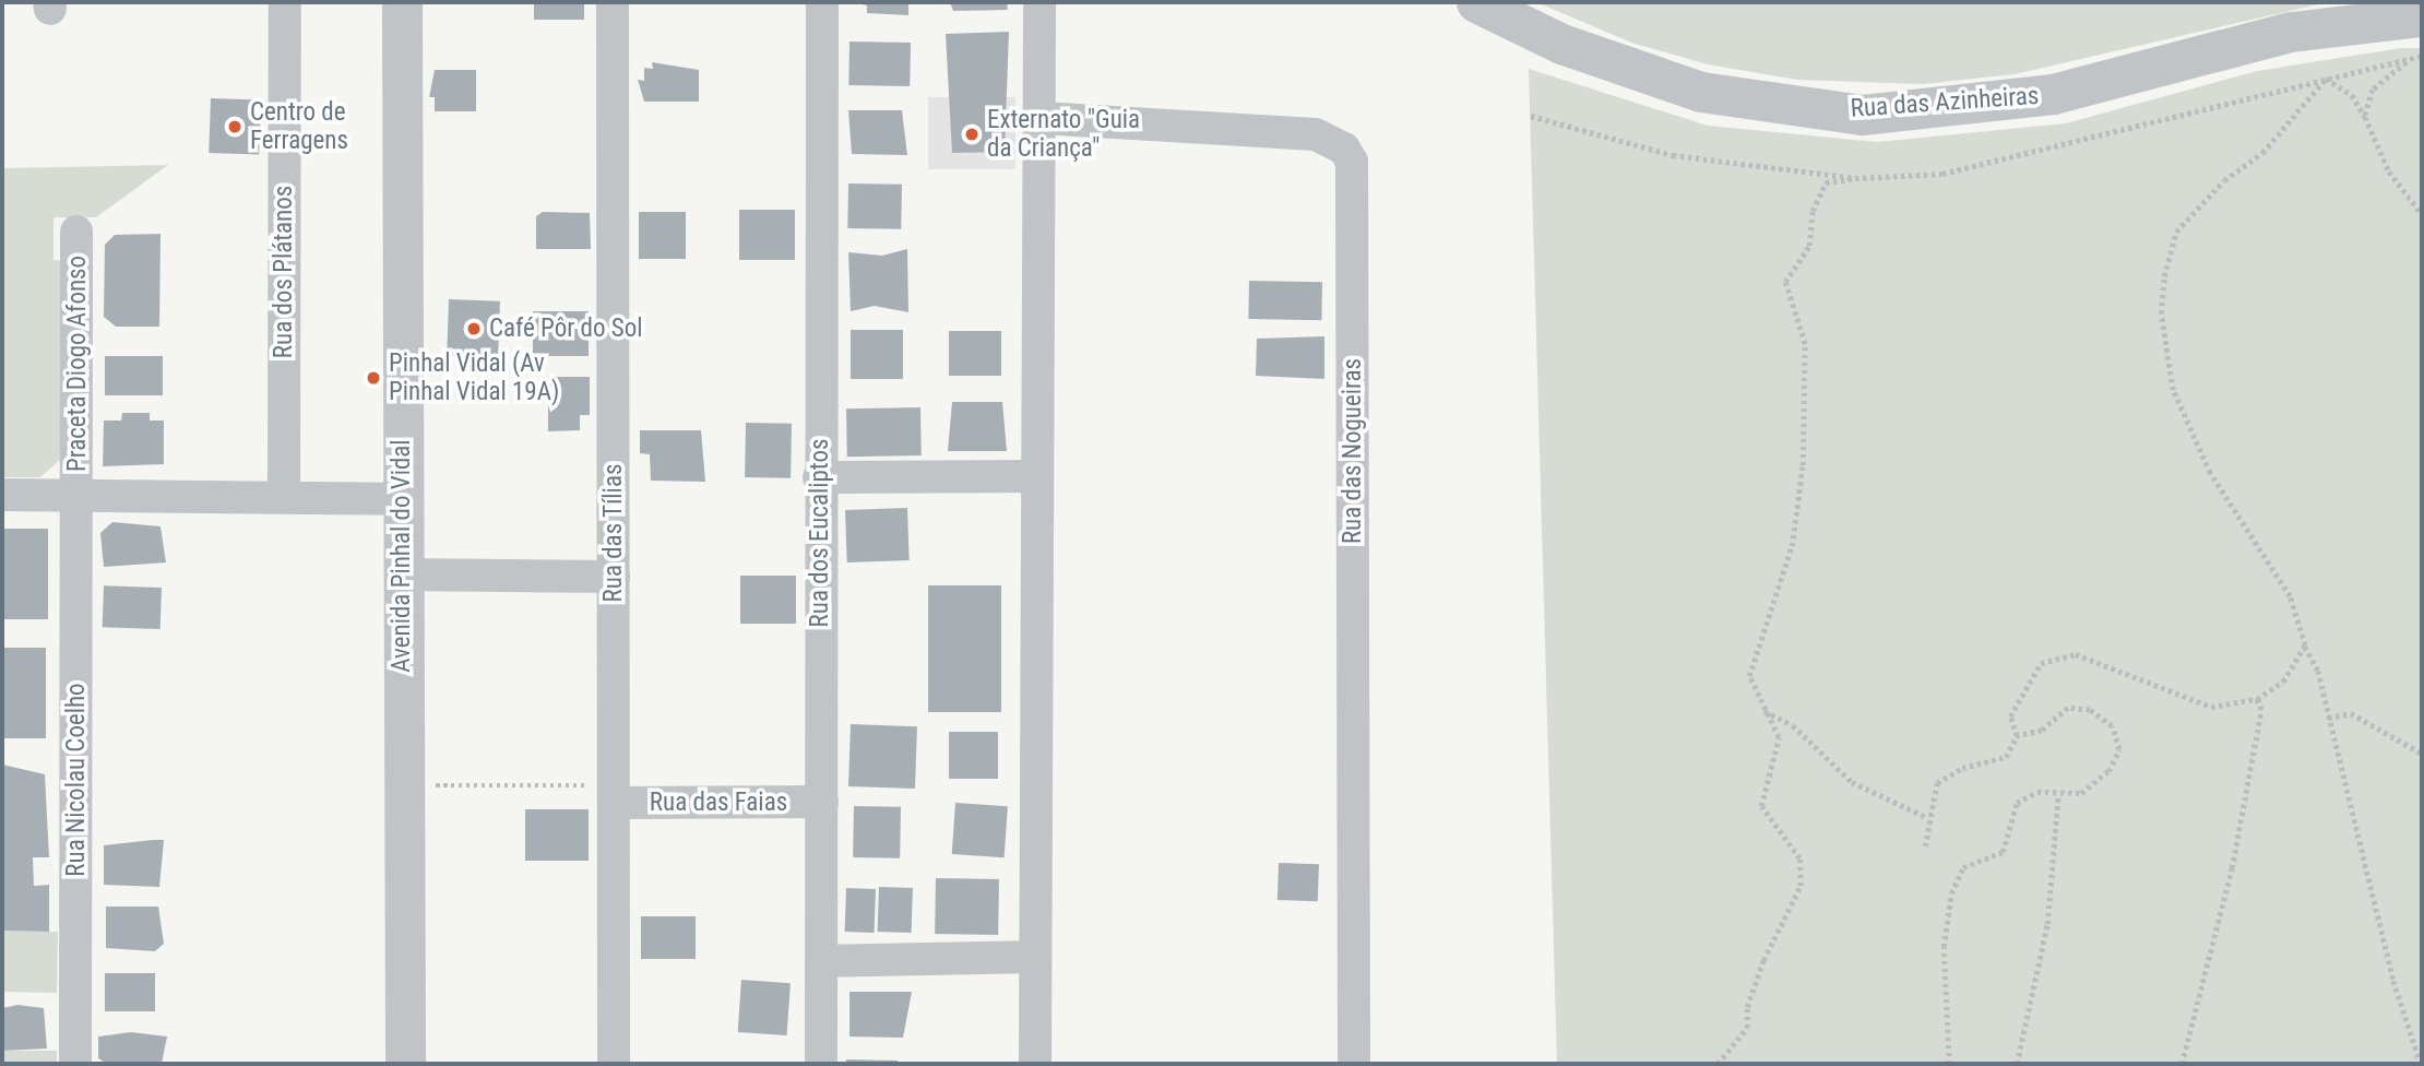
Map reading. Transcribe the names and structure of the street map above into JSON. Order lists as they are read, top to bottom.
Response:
{
  "streets": {
    "street": [
      "Rua das Azinheiras",
      "Rua dos Plátanos",
      "Praceta Diogo Afonso",
      "Rua das Nogueiras",
      "Rua das Tílias",
      "Rua dos Eucaliptos",
      "Avenida Pinhal do Vidal",
      "Rua Nicolau Coelho",
      "Rua das Faias"
    ]
  },
  "crossings": [
    ["Praceta Diogo Afonso", "Rua Nicolau Coelho"],
    ["Rua das Tílias", "Rua das Faias"],
    ["Rua dos Eucaliptos", "Rua das Faias"]
  ],
  "places": [
    "Centro de Ferragens",
    "Externato \"Guia da Criança\"",
    "Café Pôr do Sol",
    "Pinhal Vidal (Av Pinhal Vidal 19A)"
  ]
}
